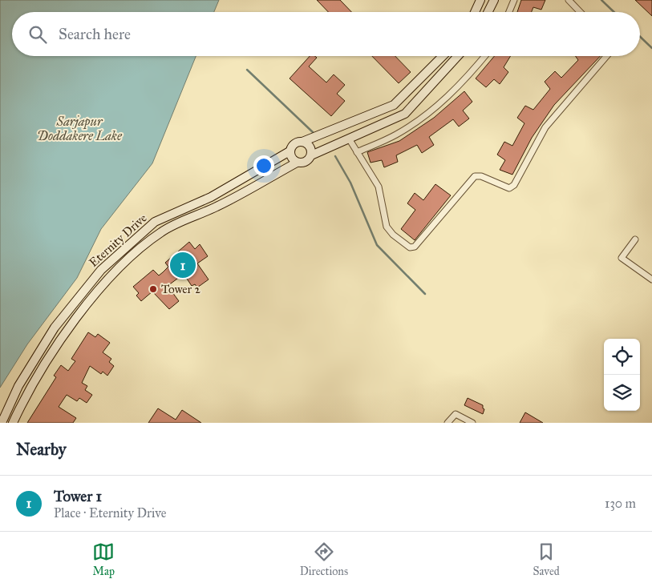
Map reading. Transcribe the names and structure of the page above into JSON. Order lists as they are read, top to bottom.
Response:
{
  "streets": {
    "street": ["Eternity Drive"]
  },
  "water": ["Sarjapur Doddakere Lake"],
  "places": ["Tower 2"],
  "page": {
    "search": "Search here",
    "pins": "1",
    "heading": "Nearby",
    "list": [
      {
        "mark": "1",
        "name": "Tower 1",
        "note": "Place · Eternity Drive",
        "value": "130 m"
      }
    ],
    "nav": ["Map", "Directions", "Saved"]
  }
}
